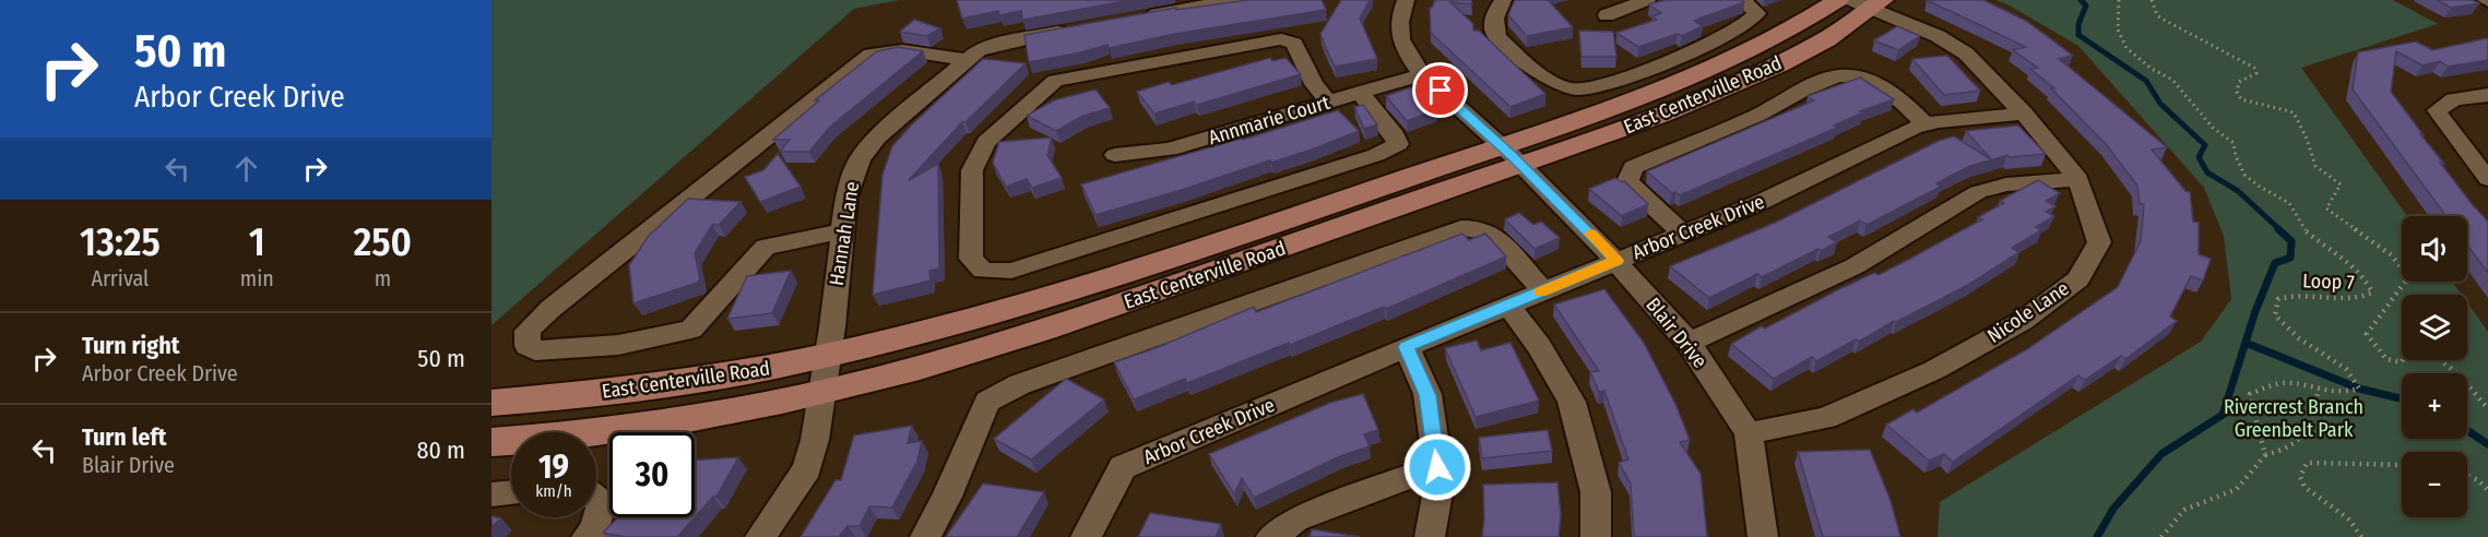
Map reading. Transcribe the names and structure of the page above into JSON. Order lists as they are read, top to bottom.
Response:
{
  "streets": {
    "main road": ["East Centerville Road"],
    "street": [
      "Annmarie Court",
      "Arbor Creek Drive",
      "Hannah Lane",
      "Nicole Lane",
      "Blair Drive"
    ],
    "path": ["Loop 7"]
  },
  "crossings": [
    ["East Centerville Road", "Hannah Lane"],
    ["East Centerville Road", "Nicole Lane"],
    ["East Centerville Road", "Blair Drive"],
    ["Annmarie Court", "Blair Drive"],
    ["Arbor Creek Drive", "Nicole Lane"],
    ["Arbor Creek Drive", "Blair Drive"],
    ["Nicole Lane", "Blair Drive"]
  ],
  "parks": ["Rivercrest Branch Greenbelt Park"],
  "page": {
    "turn": ["50 m", "Arbor Creek Drive"],
    "eta": [
      "13:25",
      "Arrival",
      "1",
      "min",
      "250",
      "m"
    ],
    "map_buttons": ["+", "−"],
    "list": [
      {
        "name": "Turn right",
        "note": "Arbor Creek Drive",
        "value": "50 m"
      },
      {
        "name": "Turn left",
        "note": "Blair Drive",
        "value": "80 m"
      }
    ],
    "speed": "19 km/h",
    "limit": "30"
  }
}
